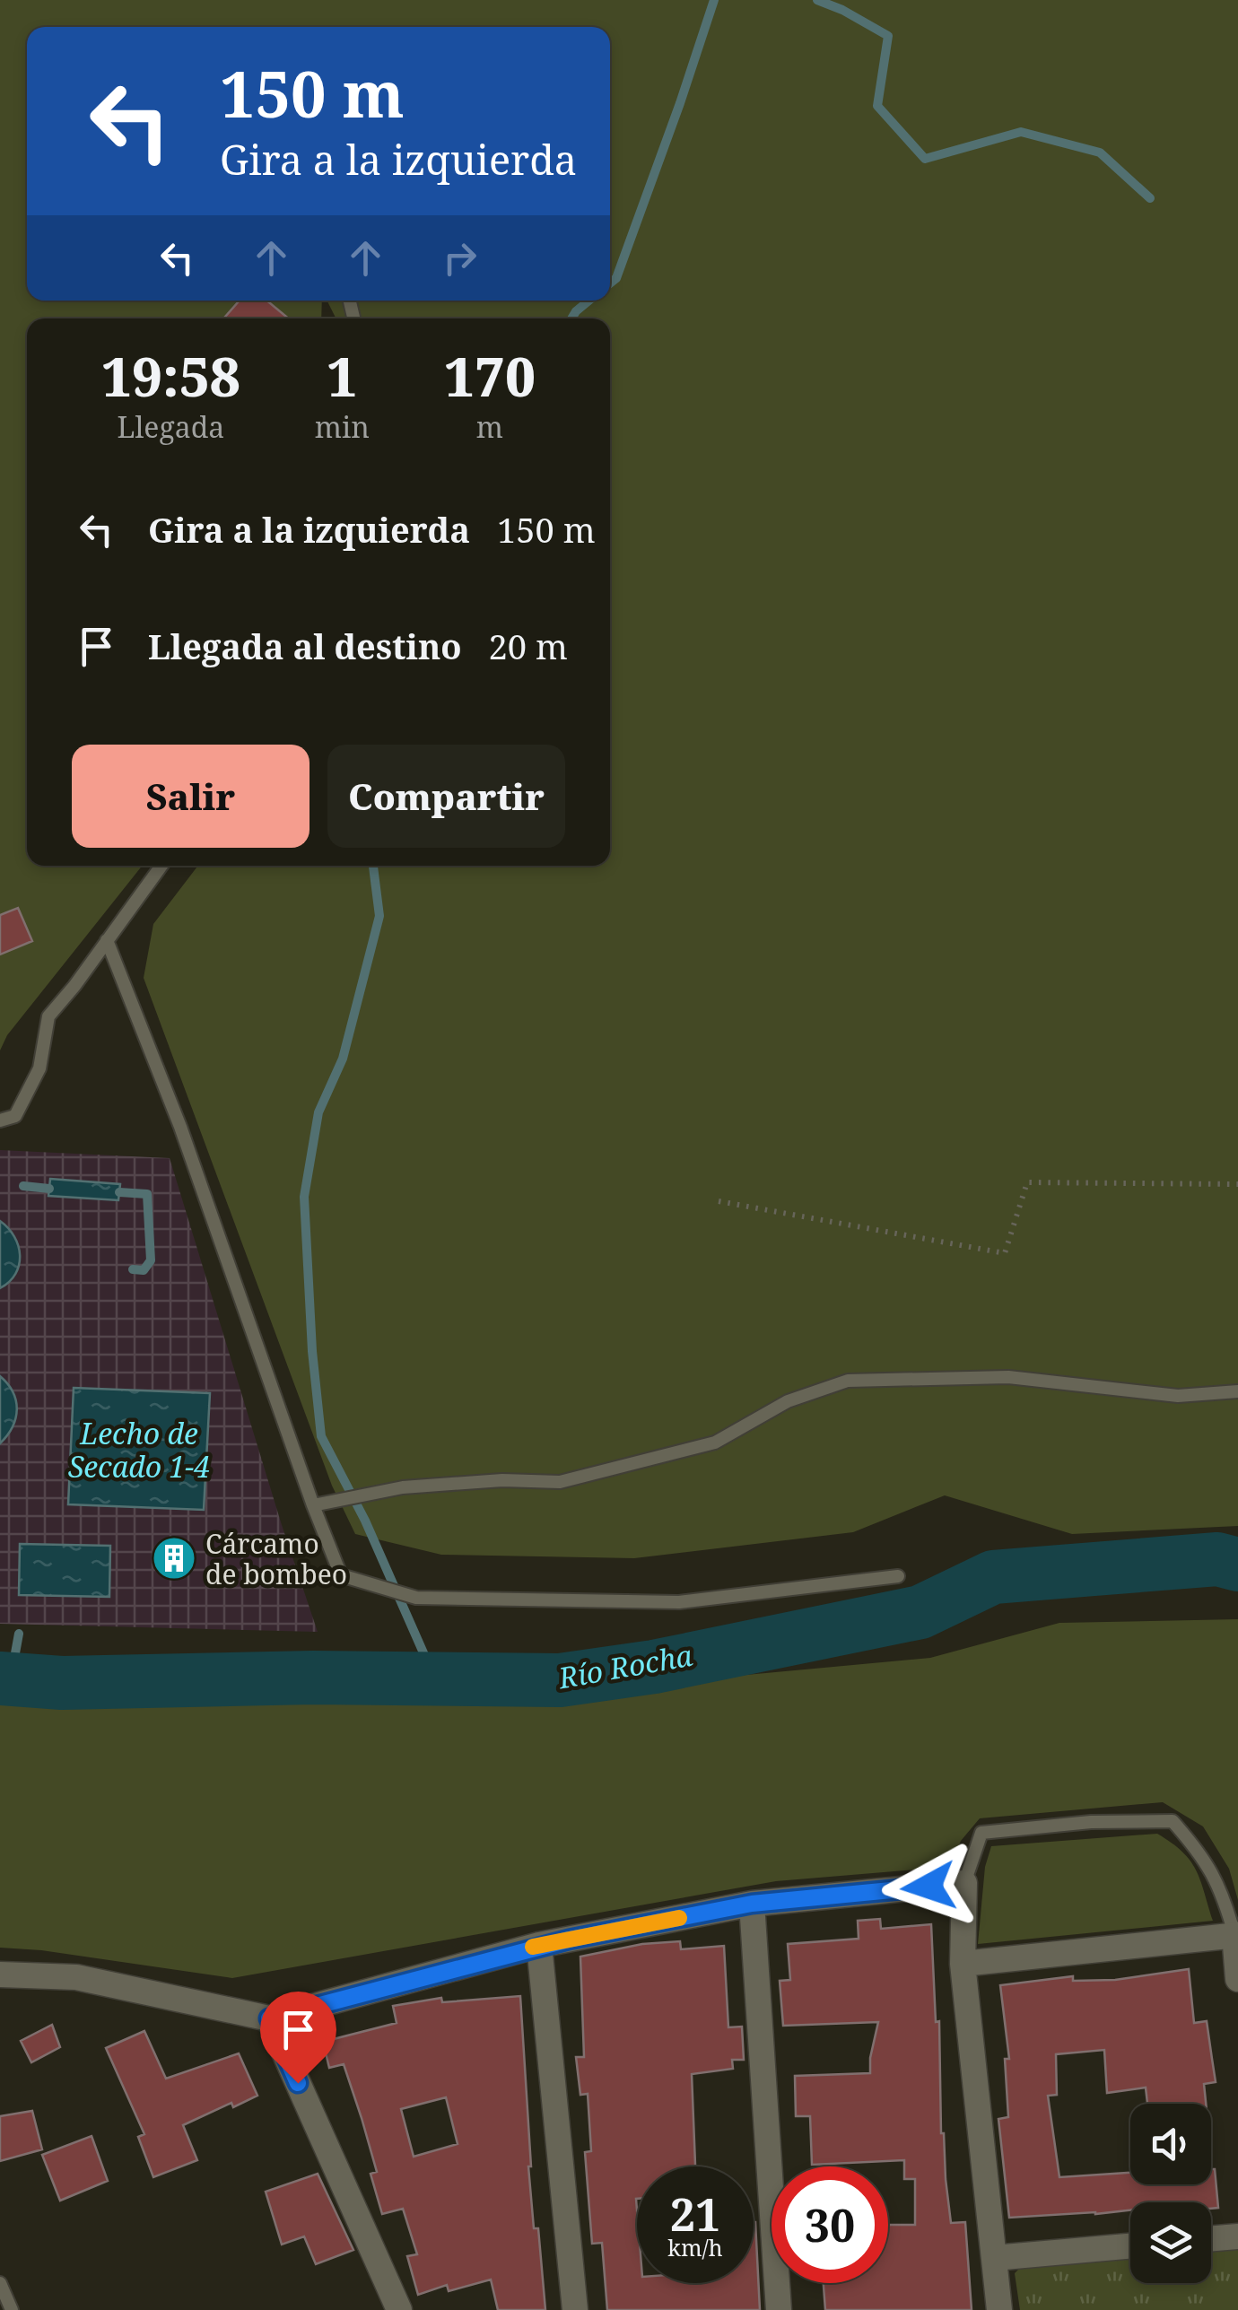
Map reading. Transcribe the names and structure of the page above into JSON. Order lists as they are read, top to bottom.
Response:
{
  "water": ["Lecho de Secado 1-4", "Río Rocha"],
  "places": {
    "building": ["Cárcamo de bombeo"]
  },
  "page": {
    "turn": ["150 m", "Gira a la izquierda"],
    "eta": [
      "19:58",
      "Llegada",
      "1",
      "min",
      "170",
      "m"
    ],
    "list": [
      {
        "name": "Gira a la izquierda",
        "value": "150 m"
      },
      {
        "name": "Llegada al destino",
        "value": "20 m"
      }
    ],
    "buttons": ["Salir", "Compartir"],
    "speed": "21 km/h",
    "limit": "30"
  }
}
